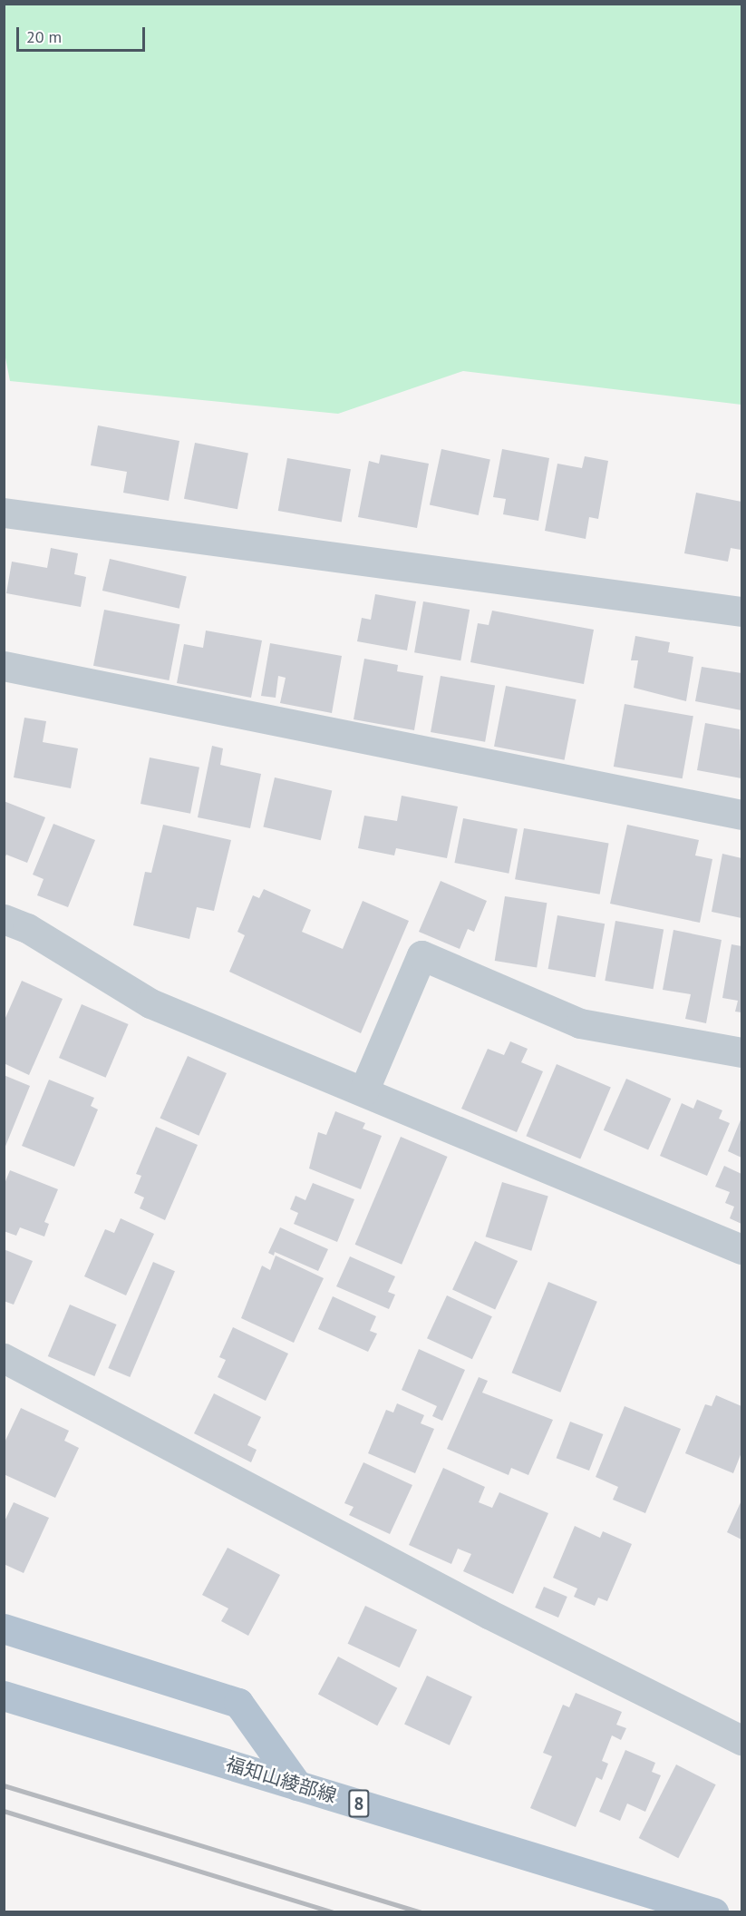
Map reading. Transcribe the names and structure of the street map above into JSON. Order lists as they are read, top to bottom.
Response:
{
  "streets": {
    "main road": ["福知山綾部線", "8"]
  },
  "scale_bar": "20 m"
}
